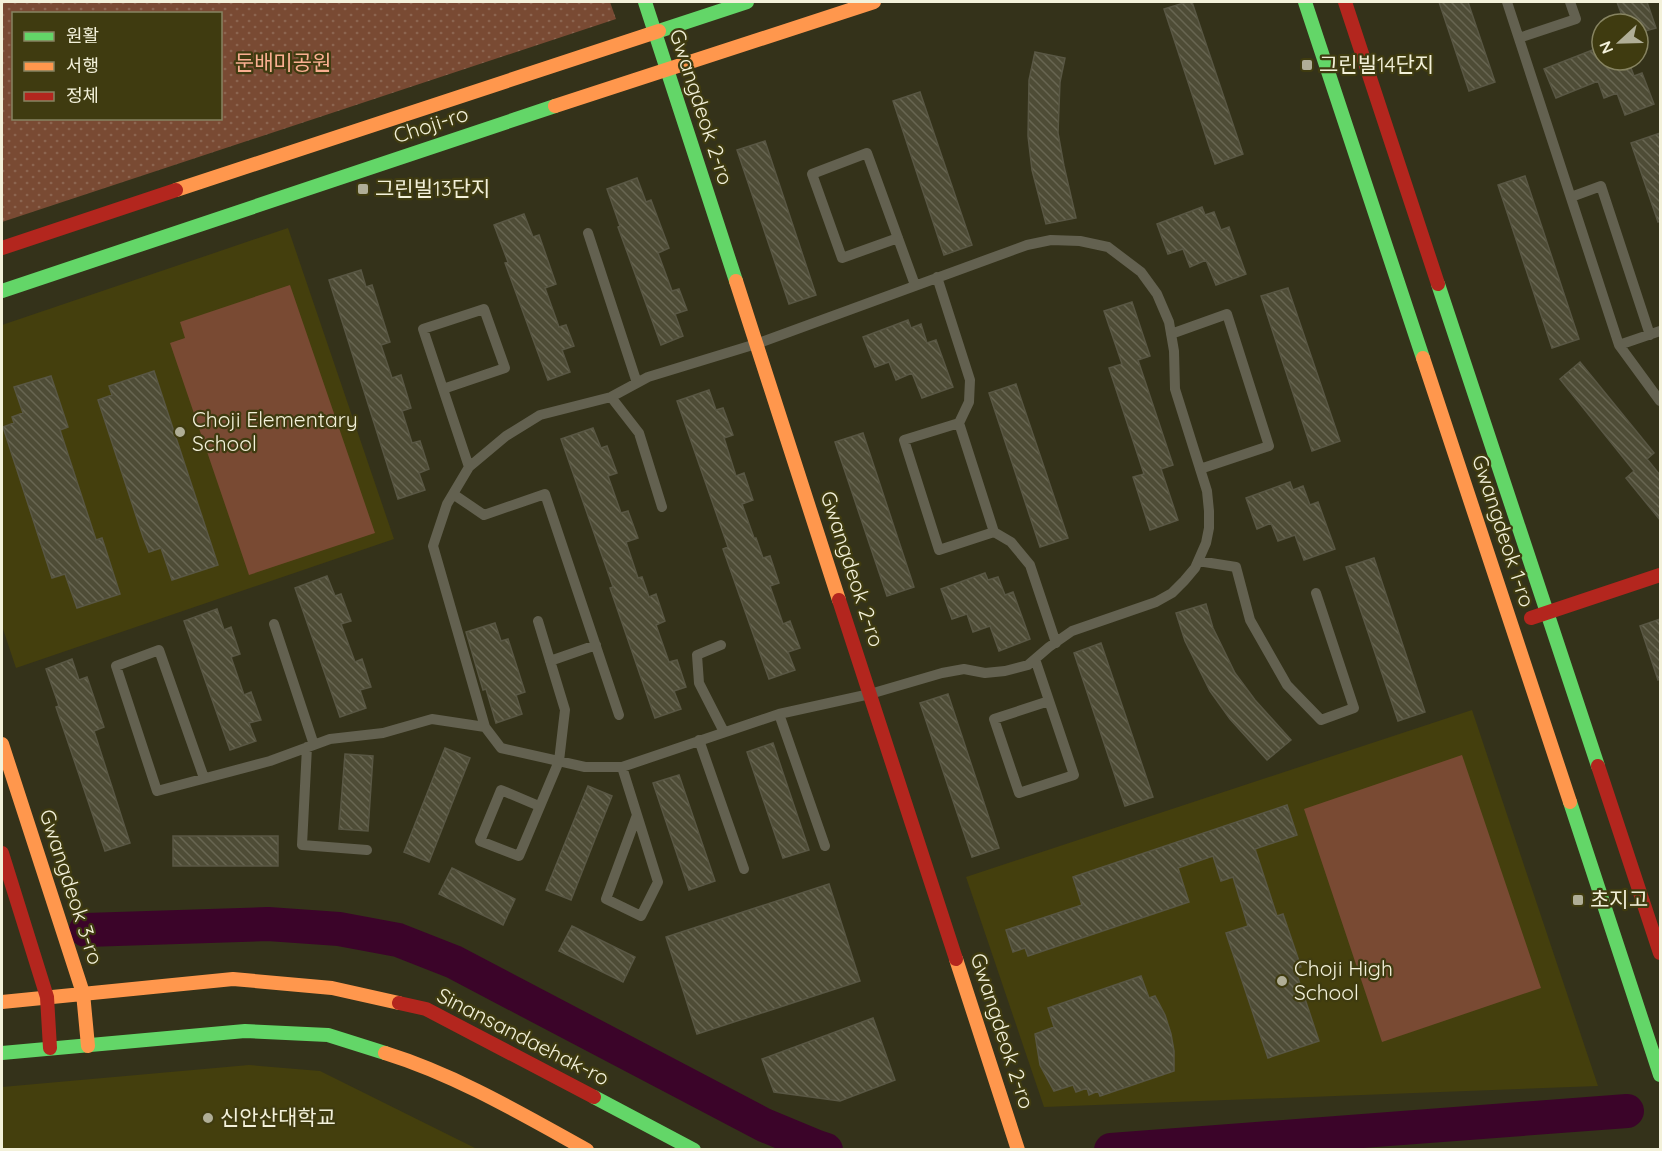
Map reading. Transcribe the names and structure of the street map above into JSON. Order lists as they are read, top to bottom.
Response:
{
  "streets": {
    "street": [
      "Gwangdeok 2-ro",
      "Choji-ro",
      "Gwangdeok 1-ro",
      "Gwangdeok 3-ro",
      "Sinansandaehak-ro"
    ]
  },
  "crossings": [
    ["Gwangdeok 2-ro", "Choji-ro"],
    ["Gwangdeok 3-ro", "Sinansandaehak-ro"]
  ],
  "parks": ["둔배미공원"],
  "places": {
    "transit": ["그린빌14단지", "그린빌13단지", "초지고"],
    "other": ["Choji Elementary School", "Choji High School", "신안산대학교"]
  },
  "legend": ["원활", "서행", "정체"],
  "north": "left"
}
